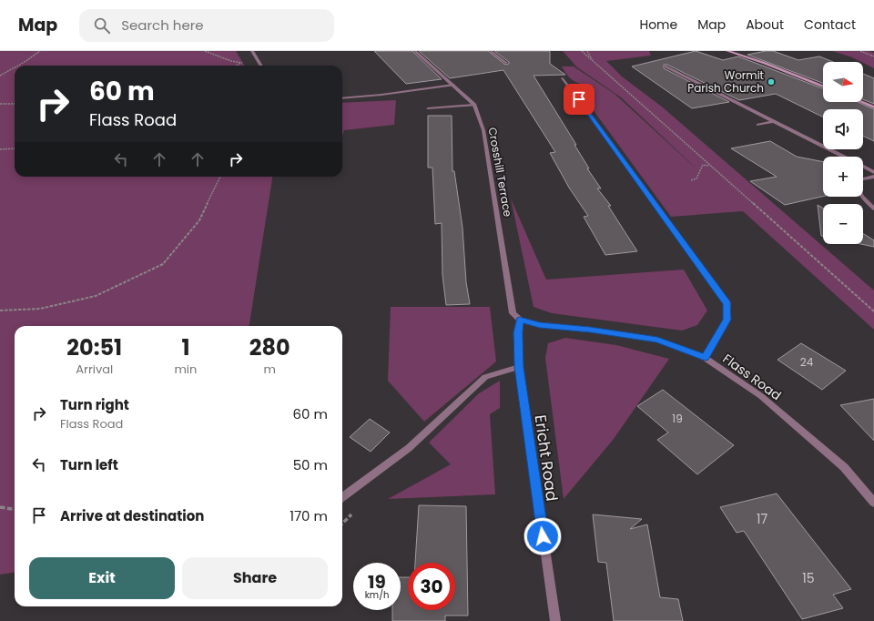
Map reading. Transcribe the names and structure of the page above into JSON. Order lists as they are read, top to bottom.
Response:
{
  "streets": {
    "street": ["Crosshill Terrace", "Flass Road", "Ericht Road"]
  },
  "crossings": [
    ["Crosshill Terrace", "Flass Road"],
    ["Crosshill Terrace", "Ericht Road"],
    ["Flass Road", "Ericht Road"]
  ],
  "places": ["Wormit Parish Church"],
  "house_numbers": [
    "24",
    "19",
    "17",
    "15"
  ],
  "north": "right",
  "page": {
    "header": "Map",
    "search": "Search here",
    "nav": [
      "Home",
      "Map",
      "About",
      "Contact"
    ],
    "map_buttons": ["+", "−"],
    "turn": ["60 m", "Flass Road"],
    "eta": [
      "20:51",
      "Arrival",
      "1",
      "min",
      "280",
      "m"
    ],
    "list": [
      {
        "name": "Turn right",
        "note": "Flass Road",
        "value": "60 m"
      },
      {
        "name": "Turn left",
        "value": "50 m"
      },
      {
        "name": "Arrive at destination",
        "value": "170 m"
      }
    ],
    "buttons": ["Exit", "Share"],
    "speed": "19 km/h",
    "limit": "30"
  }
}
